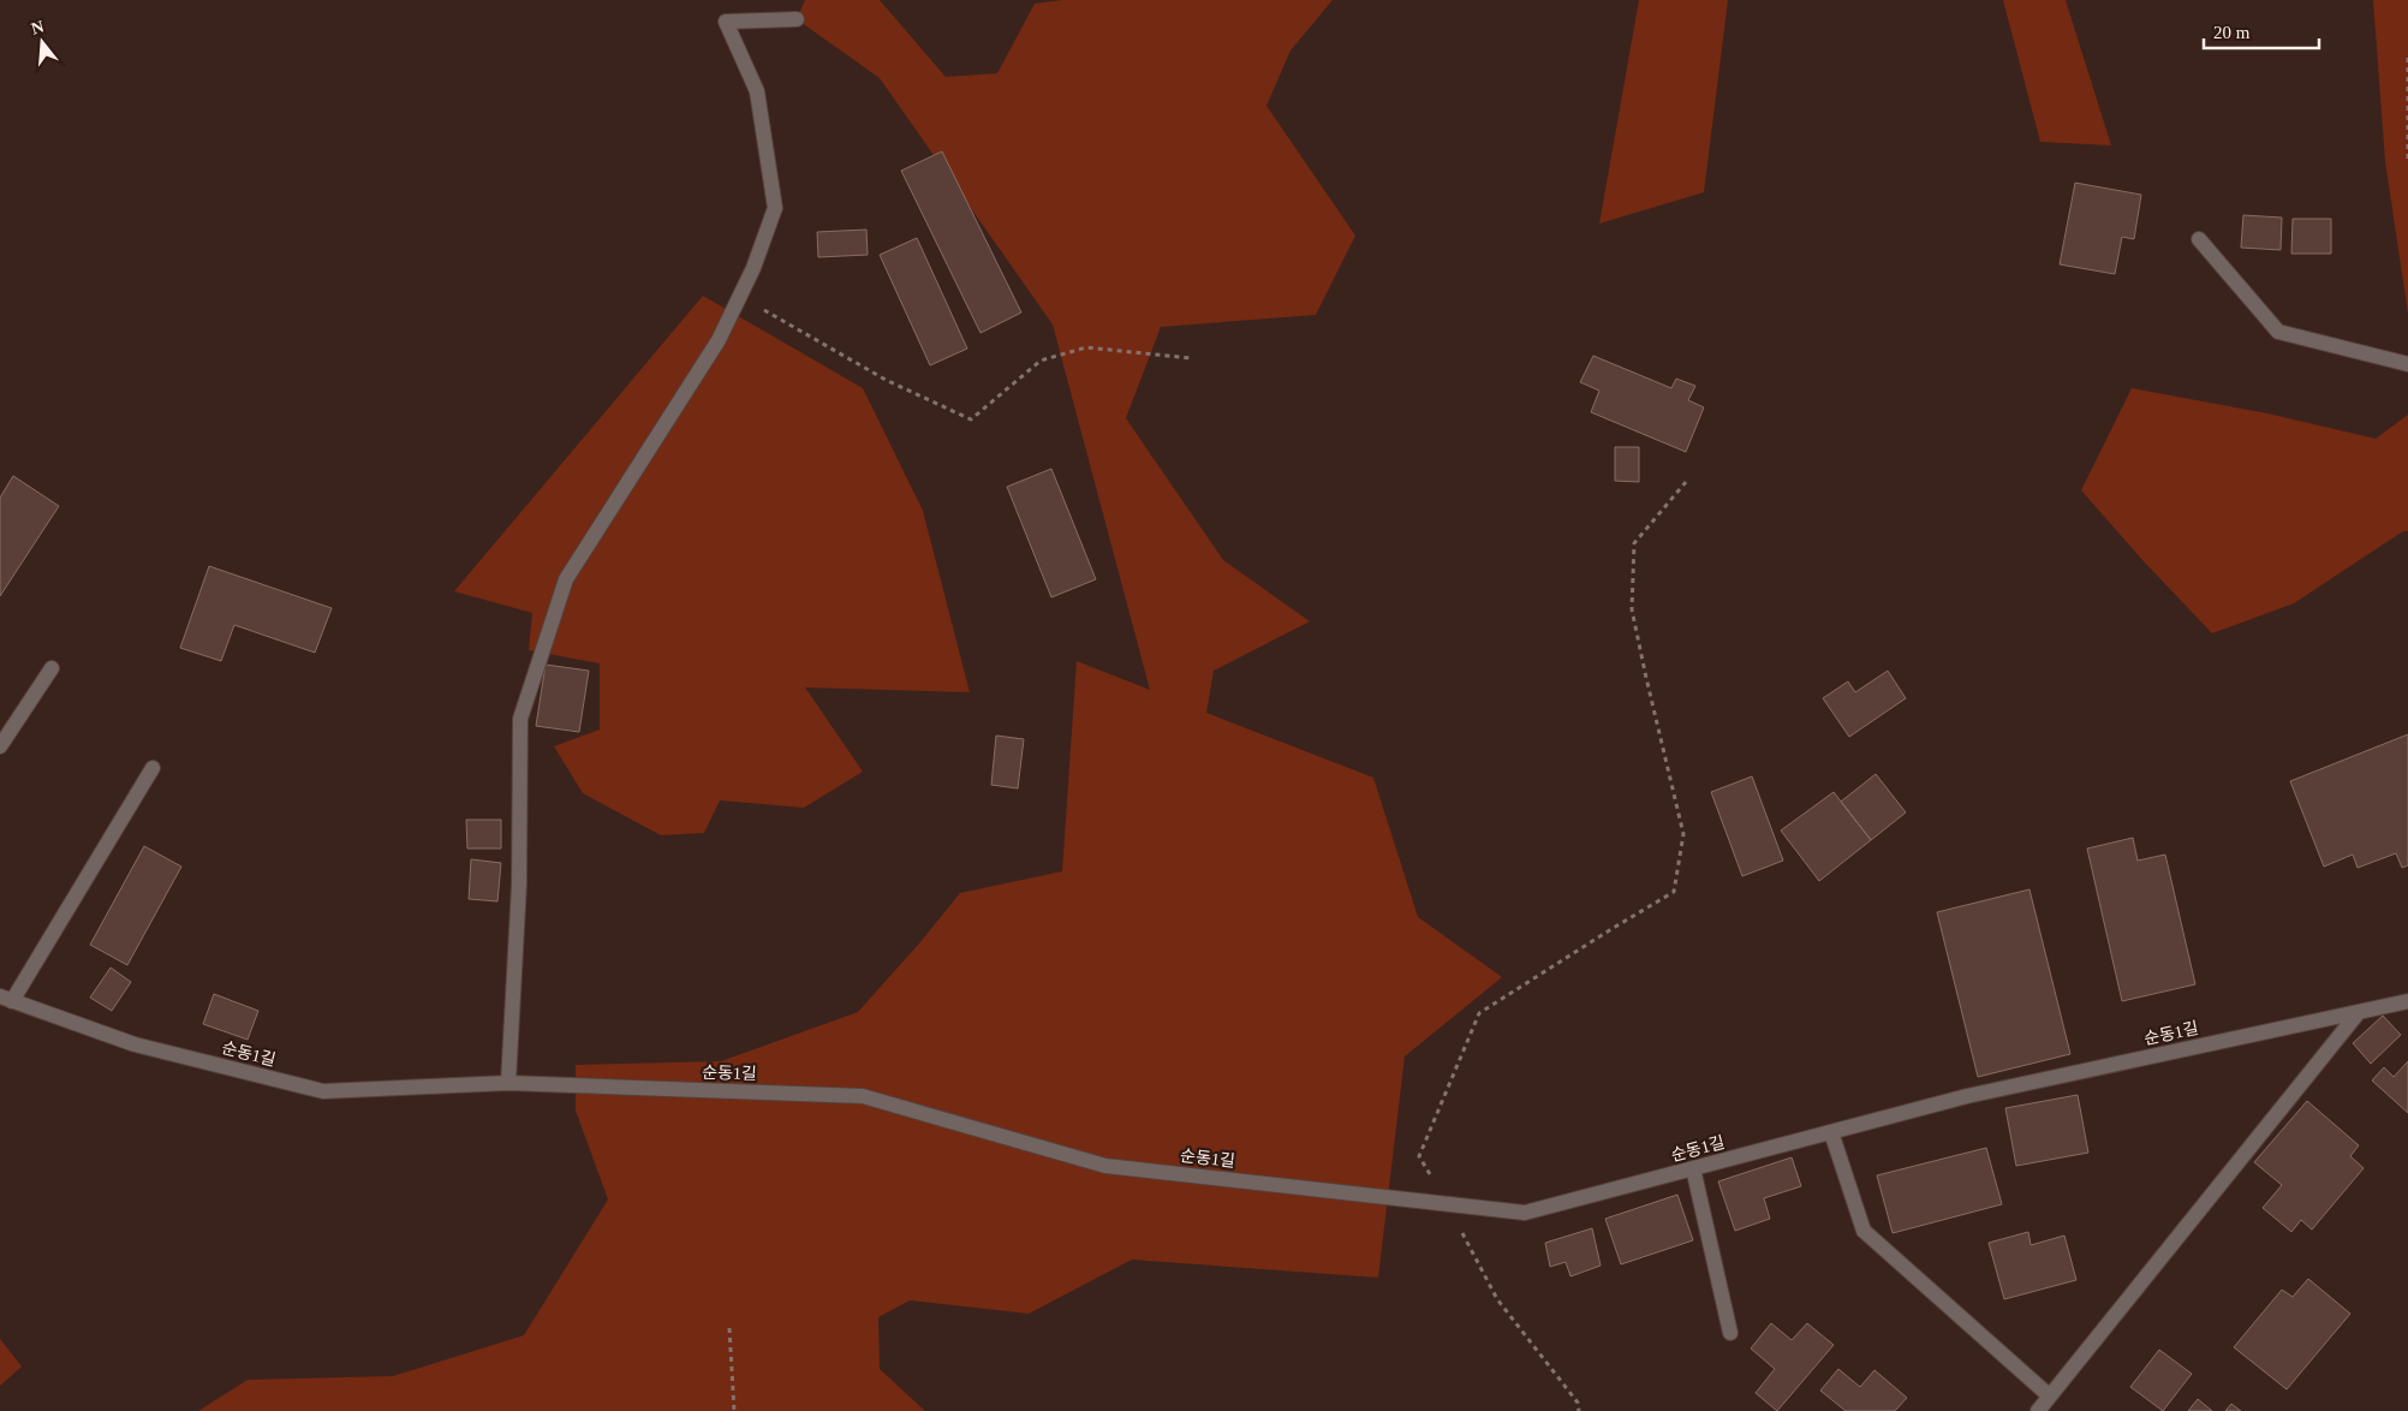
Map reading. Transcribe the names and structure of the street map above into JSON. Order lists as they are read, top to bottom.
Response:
{
  "streets": {
    "street": ["순동1길"]
  },
  "scale_bar": "20 m",
  "north": "top"
}
